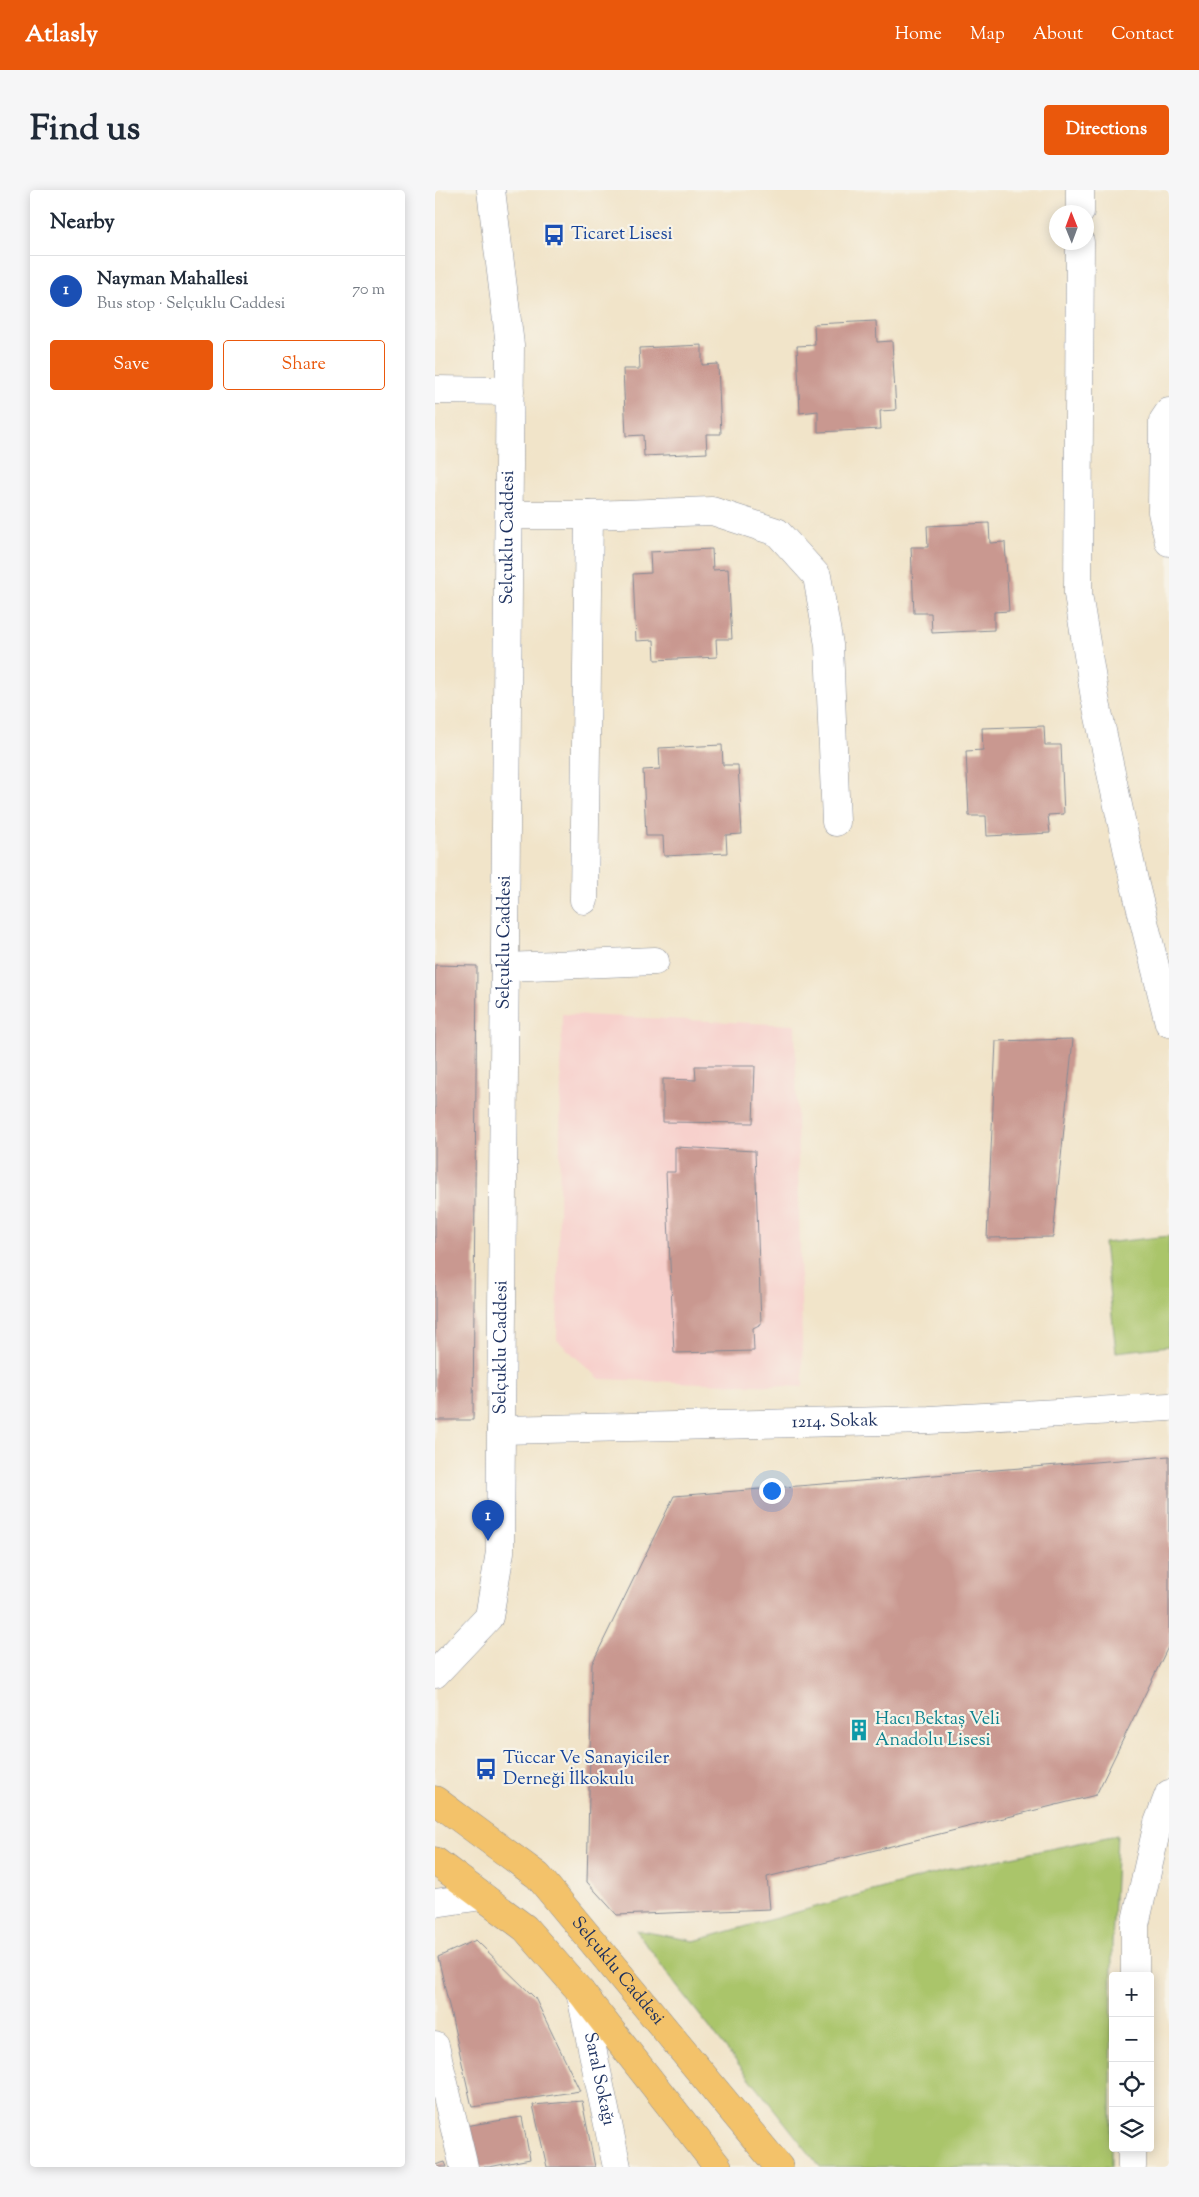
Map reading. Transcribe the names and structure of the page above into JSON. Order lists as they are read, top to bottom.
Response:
{
  "streets": {
    "main road": ["Selçuklu Caddesi"],
    "street": ["1214. Sokak", "Saral Sokağı"]
  },
  "crossings": [
    ["Selçuklu Caddesi", "1214. Sokak"]
  ],
  "places": {
    "bus stop": ["Ticaret Lisesi", "Tüccar Ve Sanayiciler Derneği İlkokulu"],
    "building": ["Hacı Bektaş Veli Anadolu Lisesi"]
  },
  "north": "top",
  "page": {
    "header": "Atlasly",
    "nav": [
      "Home",
      "Map",
      "About",
      "Contact"
    ],
    "title": "Find us",
    "buttons": [
      "Directions",
      ["Save", "Share"]
    ],
    "heading": "Nearby",
    "list": [
      {
        "mark": "1",
        "name": "Nayman Mahallesi",
        "note": "Bus stop · Selçuklu Caddesi",
        "value": "70 m"
      }
    ],
    "pins": "1",
    "map_buttons": ["+", "−"]
  }
}
